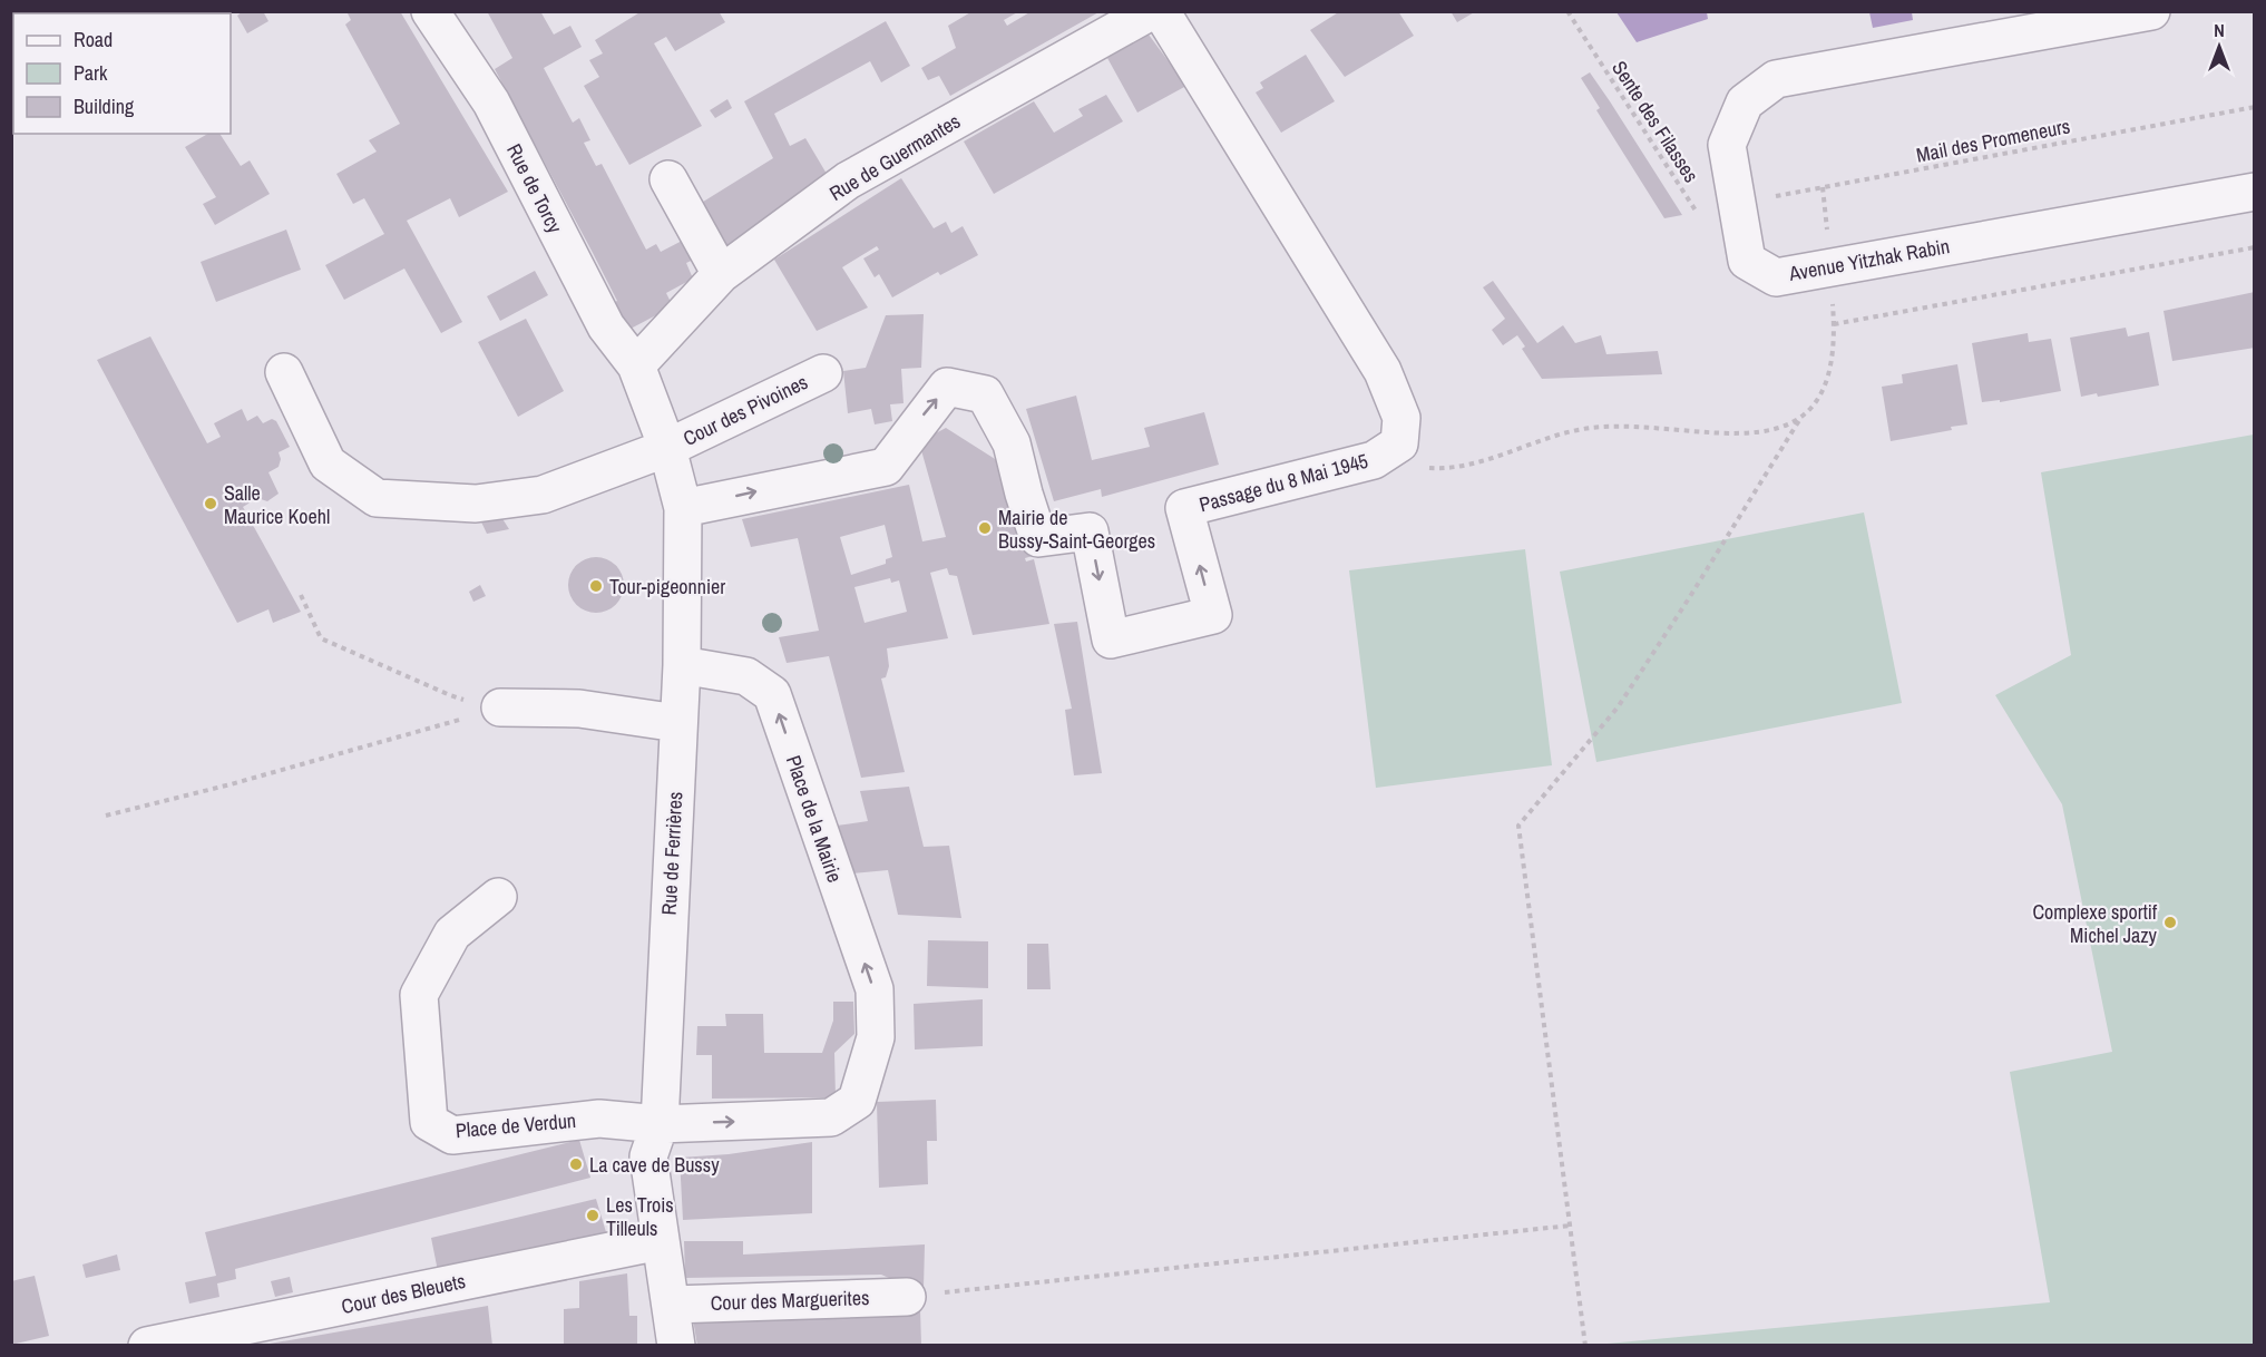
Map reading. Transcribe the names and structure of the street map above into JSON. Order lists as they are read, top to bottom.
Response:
{
  "streets": {
    "street": [
      "Rue de Guermantes",
      "Rue de Torcy",
      "Avenue Yitzhak Rabin",
      "Cour des Pivoines",
      "Passage du 8 Mai 1945",
      "Place de la Mairie",
      "Rue de Ferrières",
      "Place de Verdun",
      "Cour des Bleuets",
      "Cour des Marguerites"
    ],
    "path": ["Sente des Filasses", "Mail des Promeneurs"]
  },
  "crossings": [
    ["Sente des Filasses", "Mail des Promeneurs"],
    ["Sente des Filasses", "Avenue Yitzhak Rabin"],
    ["Mail des Promeneurs", "Avenue Yitzhak Rabin"],
    ["Rue de Guermantes", "Rue de Torcy"],
    ["Rue de Guermantes", "Rue de Ferrières"],
    ["Rue de Torcy", "Rue de Ferrières"],
    ["Cour des Pivoines", "Rue de Ferrières"],
    ["Passage du 8 Mai 1945", "Rue de Ferrières"],
    ["Place de la Mairie", "Rue de Ferrières"],
    ["Place de la Mairie", "Place de Verdun"],
    ["Rue de Ferrières", "Place de Verdun"],
    ["Rue de Ferrières", "Cour des Bleuets"],
    ["Rue de Ferrières", "Cour des Marguerites"]
  ],
  "places": [
    "Salle Maurice Koehl",
    "Mairie de Bussy-Saint-Georges",
    "Tour-pigeonnier",
    "Complexe sportif Michel Jazy",
    "La cave de Bussy",
    "Les Trois Tilleuls"
  ],
  "legend": ["Road", "Park", "Building"],
  "north": "top"
}
